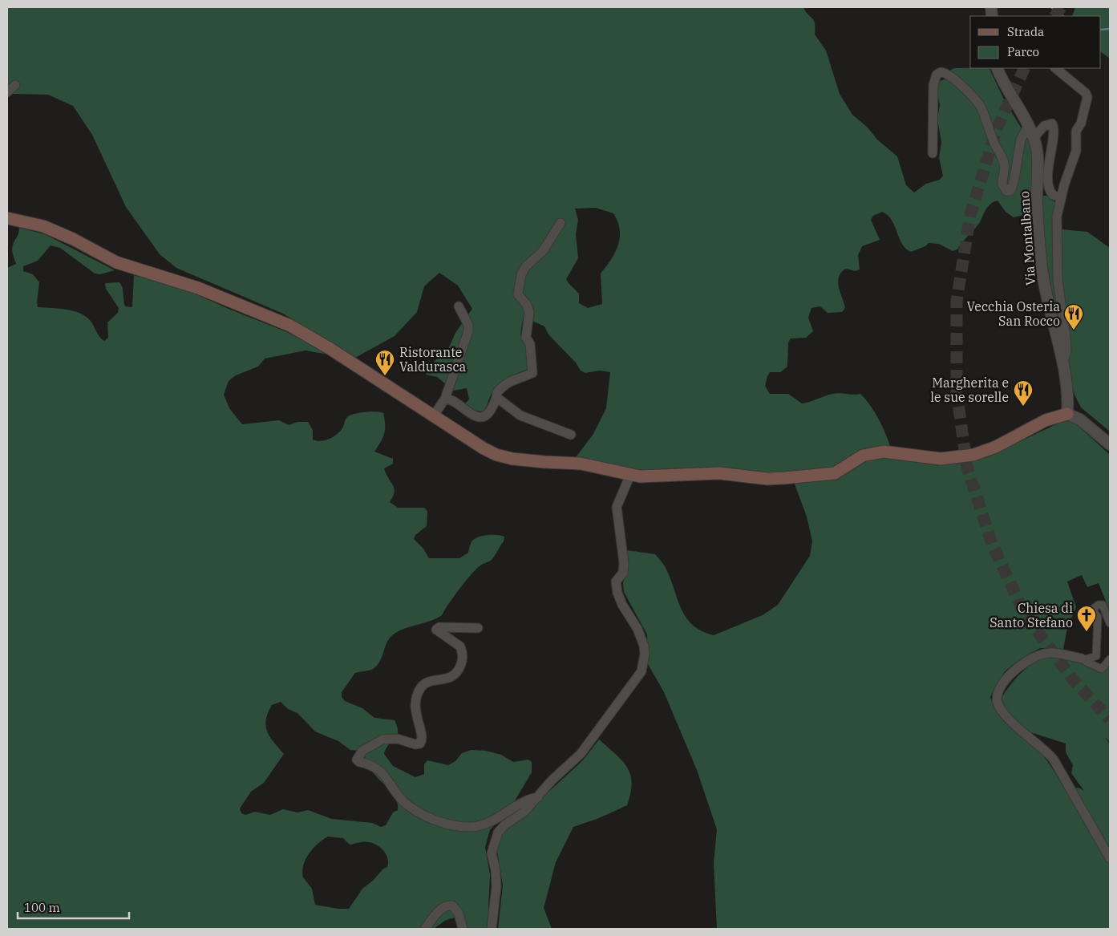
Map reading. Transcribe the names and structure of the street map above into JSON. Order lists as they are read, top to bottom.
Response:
{
  "streets": {
    "street": ["Via Montalbano"]
  },
  "places": {
    "restaurant": ["Vecchia Osteria San Rocco", "Ristorante Valdurasca", "Margherita e le sue sorelle"],
    "church": ["Chiesa di Santo Stefano"]
  },
  "legend": ["Strada", "Parco"],
  "scale_bar": "100 m"
}
